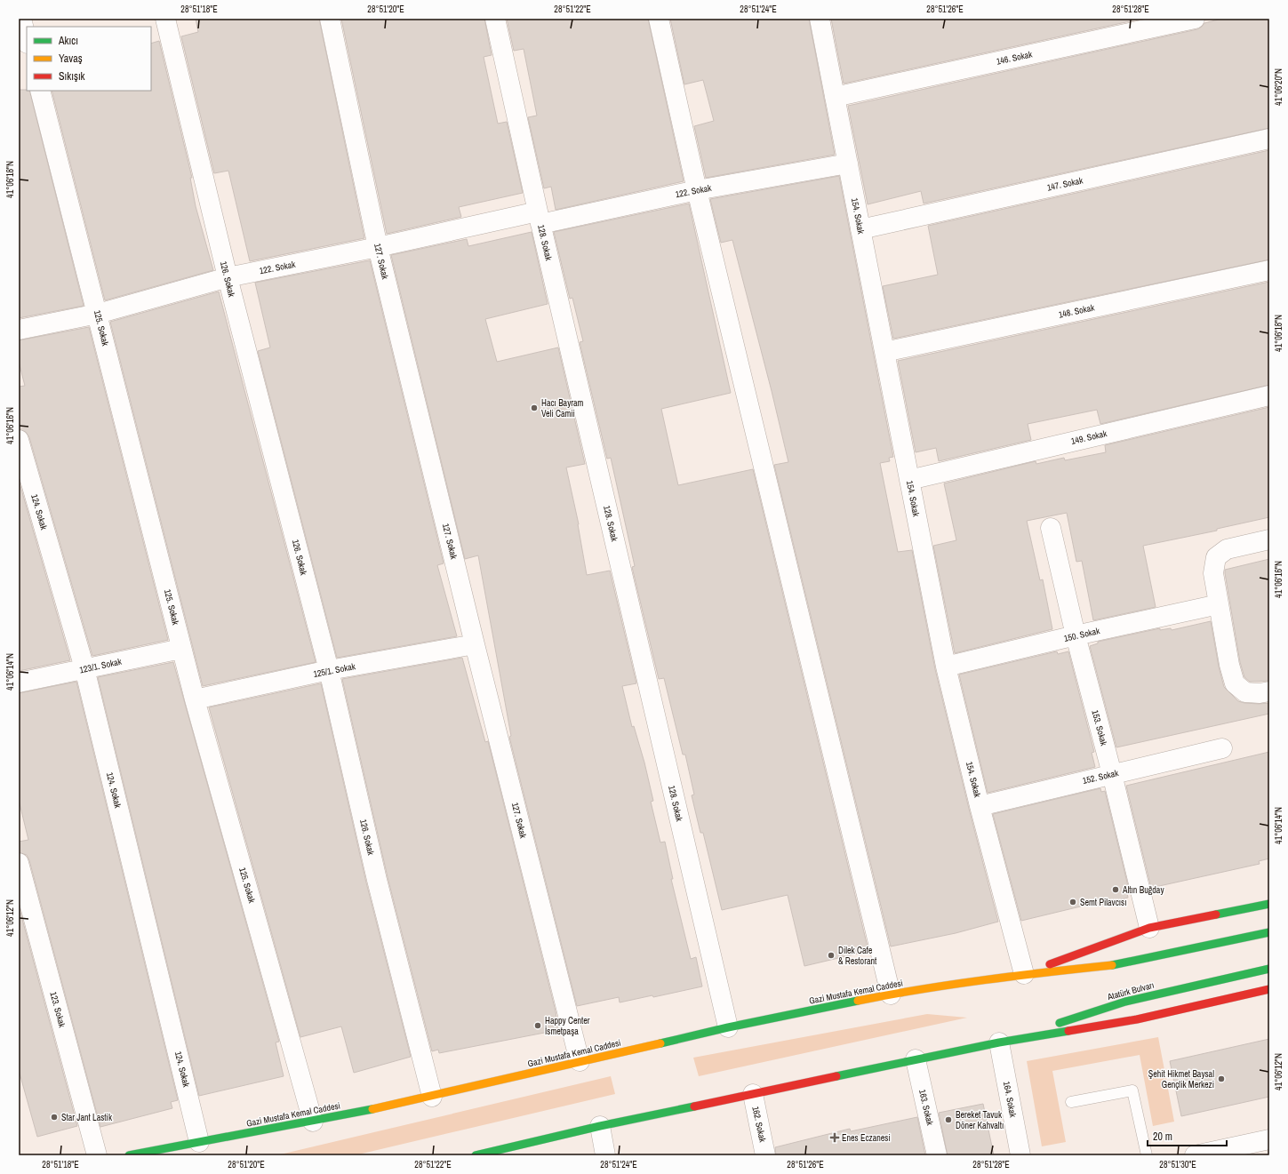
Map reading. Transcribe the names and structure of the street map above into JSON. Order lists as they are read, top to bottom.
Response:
{
  "streets": {
    "main road": ["Atatürk Bulvarı", "Gazi Mustafa Kemal Caddesi"],
    "street": [
      "146. Sokak",
      "147. Sokak",
      "122. Sokak",
      "154. Sokak",
      "128. Sokak",
      "127. Sokak",
      "126. Sokak",
      "148. Sokak",
      "125. Sokak",
      "149. Sokak",
      "124. Sokak",
      "150. Sokak",
      "123/1. Sokak",
      "125/1. Sokak",
      "153. Sokak",
      "152. Sokak",
      "123. Sokak",
      "164. Sokak",
      "163. Sokak",
      "162. Sokak"
    ]
  },
  "crossings": [
    ["146. Sokak", "154. Sokak"],
    ["147. Sokak", "154. Sokak"],
    ["122. Sokak", "154. Sokak"],
    ["122. Sokak", "128. Sokak"],
    ["122. Sokak", "127. Sokak"],
    ["122. Sokak", "126. Sokak"],
    ["122. Sokak", "125. Sokak"],
    ["154. Sokak", "148. Sokak"],
    ["154. Sokak", "149. Sokak"],
    ["154. Sokak", "150. Sokak"],
    ["154. Sokak", "152. Sokak"],
    ["154. Sokak", "Gazi Mustafa Kemal Caddesi"],
    ["128. Sokak", "Gazi Mustafa Kemal Caddesi"],
    ["127. Sokak", "125/1. Sokak"],
    ["127. Sokak", "Gazi Mustafa Kemal Caddesi"],
    ["126. Sokak", "125/1. Sokak"],
    ["126. Sokak", "Gazi Mustafa Kemal Caddesi"],
    ["125. Sokak", "123/1. Sokak"],
    ["125. Sokak", "125/1. Sokak"],
    ["125. Sokak", "Gazi Mustafa Kemal Caddesi"],
    ["124. Sokak", "123/1. Sokak"],
    ["124. Sokak", "Gazi Mustafa Kemal Caddesi"],
    ["150. Sokak", "153. Sokak"],
    ["153. Sokak", "152. Sokak"],
    ["Atatürk Bulvarı", "164. Sokak"]
  ],
  "places": {
    "other": [
      "Hacı Bayram Veli Camii",
      "Altın Buğday",
      "Semt Pilavcısı",
      "Dilek Cafe & Restorant",
      "Happy Center İsmetpaşa",
      "Şehit Hikmet Baysal Gençlik Merkezi",
      "Star Jant Lastik",
      "Bereket Tavuk Döner Kahvaltı"
    ],
    "health": ["Enes Eczanesi"]
  },
  "legend": ["Akıcı", "Yavaş", "Sıkışık"],
  "scale_bar": "20 m",
  "coordinates": [
    "28°51'18\"E",
    "28°51'20\"E",
    "28°51'22\"E",
    "28°51'24\"E",
    "28°51'26\"E",
    "28°51'28\"E",
    "41°06'20\"N",
    "41°06'18\"N",
    "41°06'16\"N",
    "41°06'14\"N",
    "41°06'12\"N",
    "28°51'30\"E"
  ]
}
